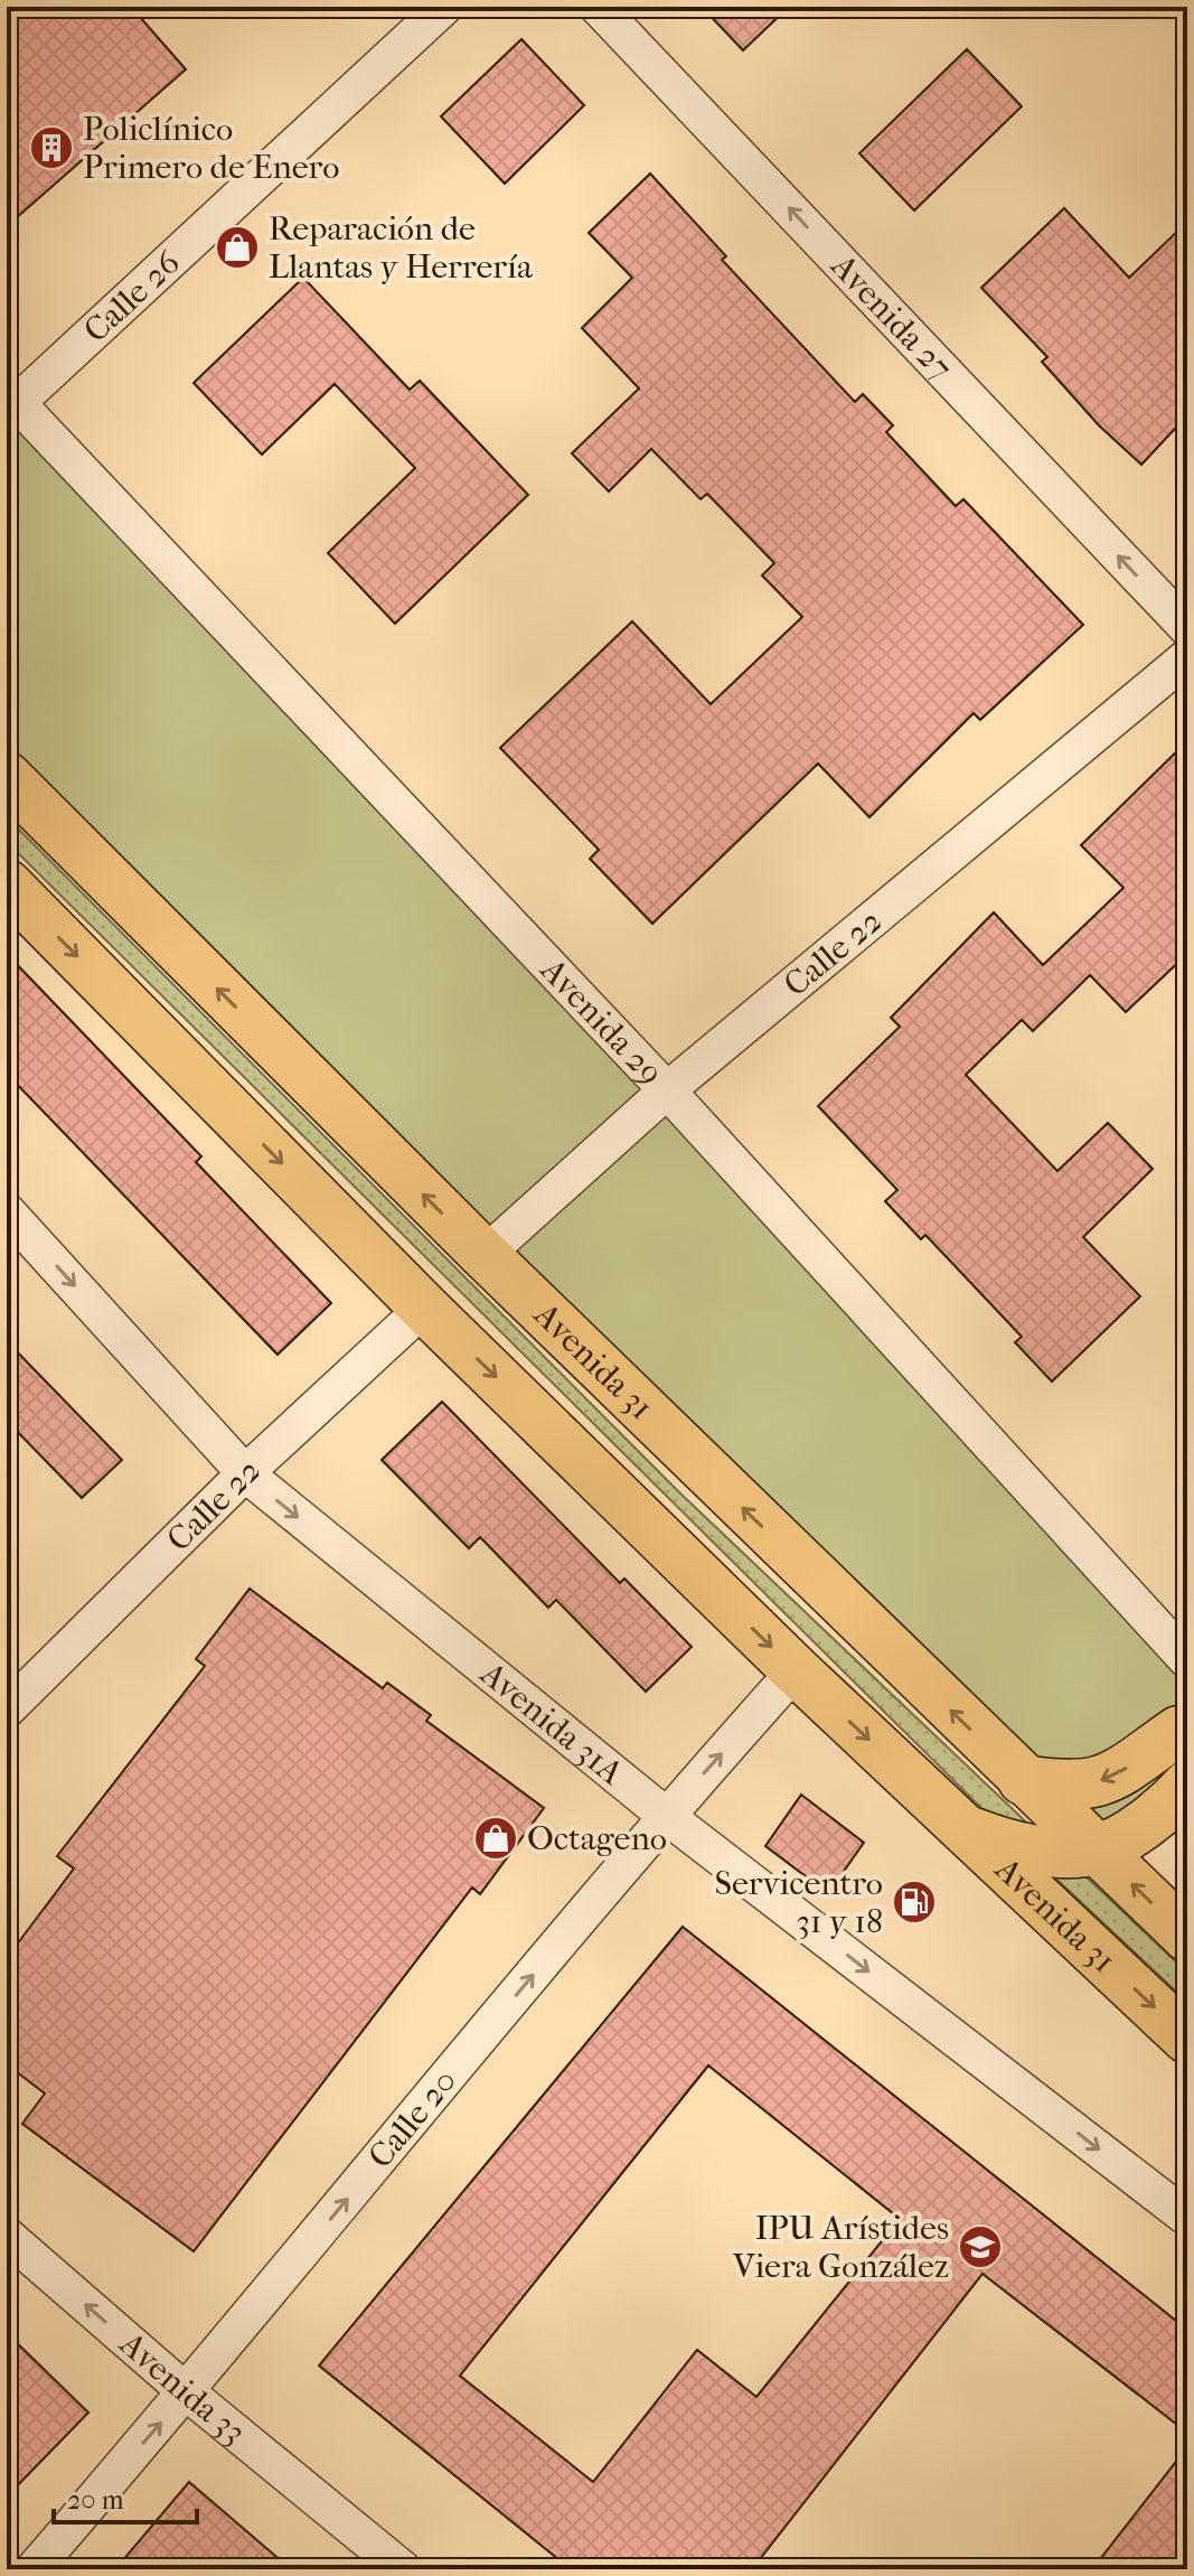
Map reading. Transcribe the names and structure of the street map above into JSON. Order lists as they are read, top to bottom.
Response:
{
  "streets": {
    "main road": ["Avenida 31"],
    "street": [
      "Calle 26",
      "Avenida 27",
      "Calle 22",
      "Avenida 29",
      "Avenida 31A",
      "Calle 20",
      "Avenida 33"
    ]
  },
  "crossings": [
    ["Calle 26", "Avenida 29"],
    ["Calle 22", "Avenida 29"],
    ["Calle 22", "Avenida 31"],
    ["Calle 22", "Avenida 31A"],
    ["Avenida 31", "Calle 20"],
    ["Avenida 31A", "Calle 20"],
    ["Calle 20", "Avenida 33"]
  ],
  "one_way": [
    "Avenida 27",
    "Avenida 31A",
    "Calle 20",
    "Avenida 33"
  ],
  "places": {
    "building": ["Policlínico Primero de Enero"],
    "shop": ["Reparación de Llantas y Herrería", "Octageno"],
    "fuel station": ["Servicentro 31 y 18"],
    "school or university": ["IPU Arístides Viera González"]
  },
  "scale_bar": "20 m"
}
